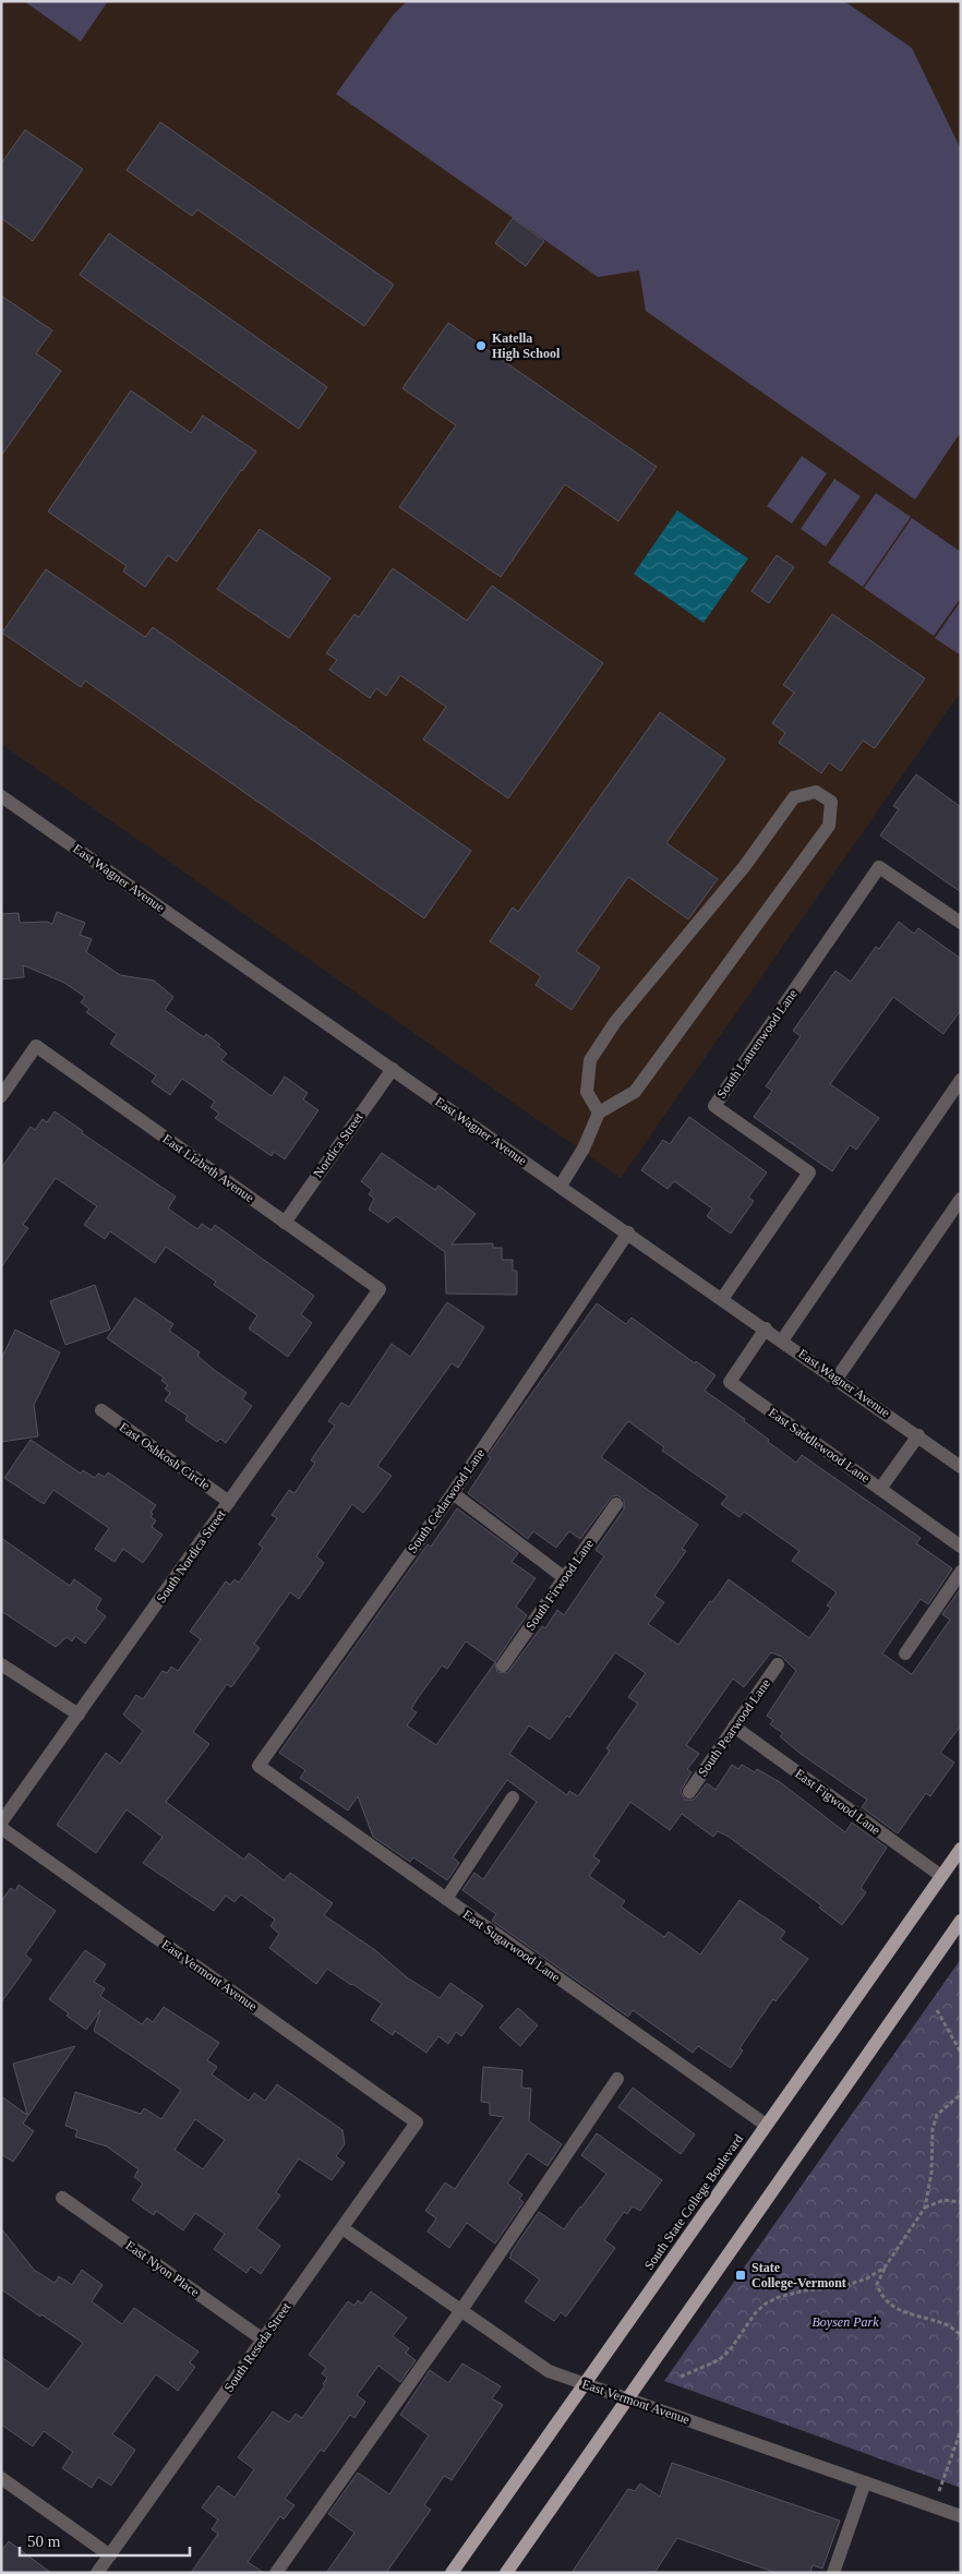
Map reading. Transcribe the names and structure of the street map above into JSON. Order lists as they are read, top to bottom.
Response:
{
  "streets": {
    "main road": ["South State College Boulevard"],
    "street": [
      "East Wagner Avenue",
      "South Laurenwood Lane",
      "Nordica Street",
      "East Lizbeth Avenue",
      "East Saddlewood Lane",
      "East Oshkosh Circle",
      "South Cedarwood Lane",
      "South Nordica Street",
      "South Firwood Lane",
      "South Pearwood Lane",
      "East Figwood Lane",
      "East Sugarwood Lane",
      "East Vermont Avenue",
      "East Nyon Place",
      "South Reseda Street"
    ]
  },
  "crossings": [
    ["East Wagner Avenue", "South Laurenwood Lane"],
    ["East Wagner Avenue", "Nordica Street"],
    ["East Wagner Avenue", "East Saddlewood Lane"],
    ["East Wagner Avenue", "South Cedarwood Lane"],
    ["Nordica Street", "East Lizbeth Avenue"],
    ["East Lizbeth Avenue", "South Nordica Street"],
    ["East Oshkosh Circle", "South Nordica Street"],
    ["South Cedarwood Lane", "East Sugarwood Lane"],
    ["South Pearwood Lane", "East Figwood Lane"],
    ["East Figwood Lane", "South State College Boulevard"],
    ["East Sugarwood Lane", "South State College Boulevard"],
    ["East Vermont Avenue", "South State College Boulevard"],
    ["East Vermont Avenue", "South Reseda Street"],
    ["East Nyon Place", "South Reseda Street"]
  ],
  "parks": ["Boysen Park"],
  "places": {
    "other": ["Katella High School"],
    "transit": ["State College-Vermont"]
  },
  "scale_bar": "50 m"
}
